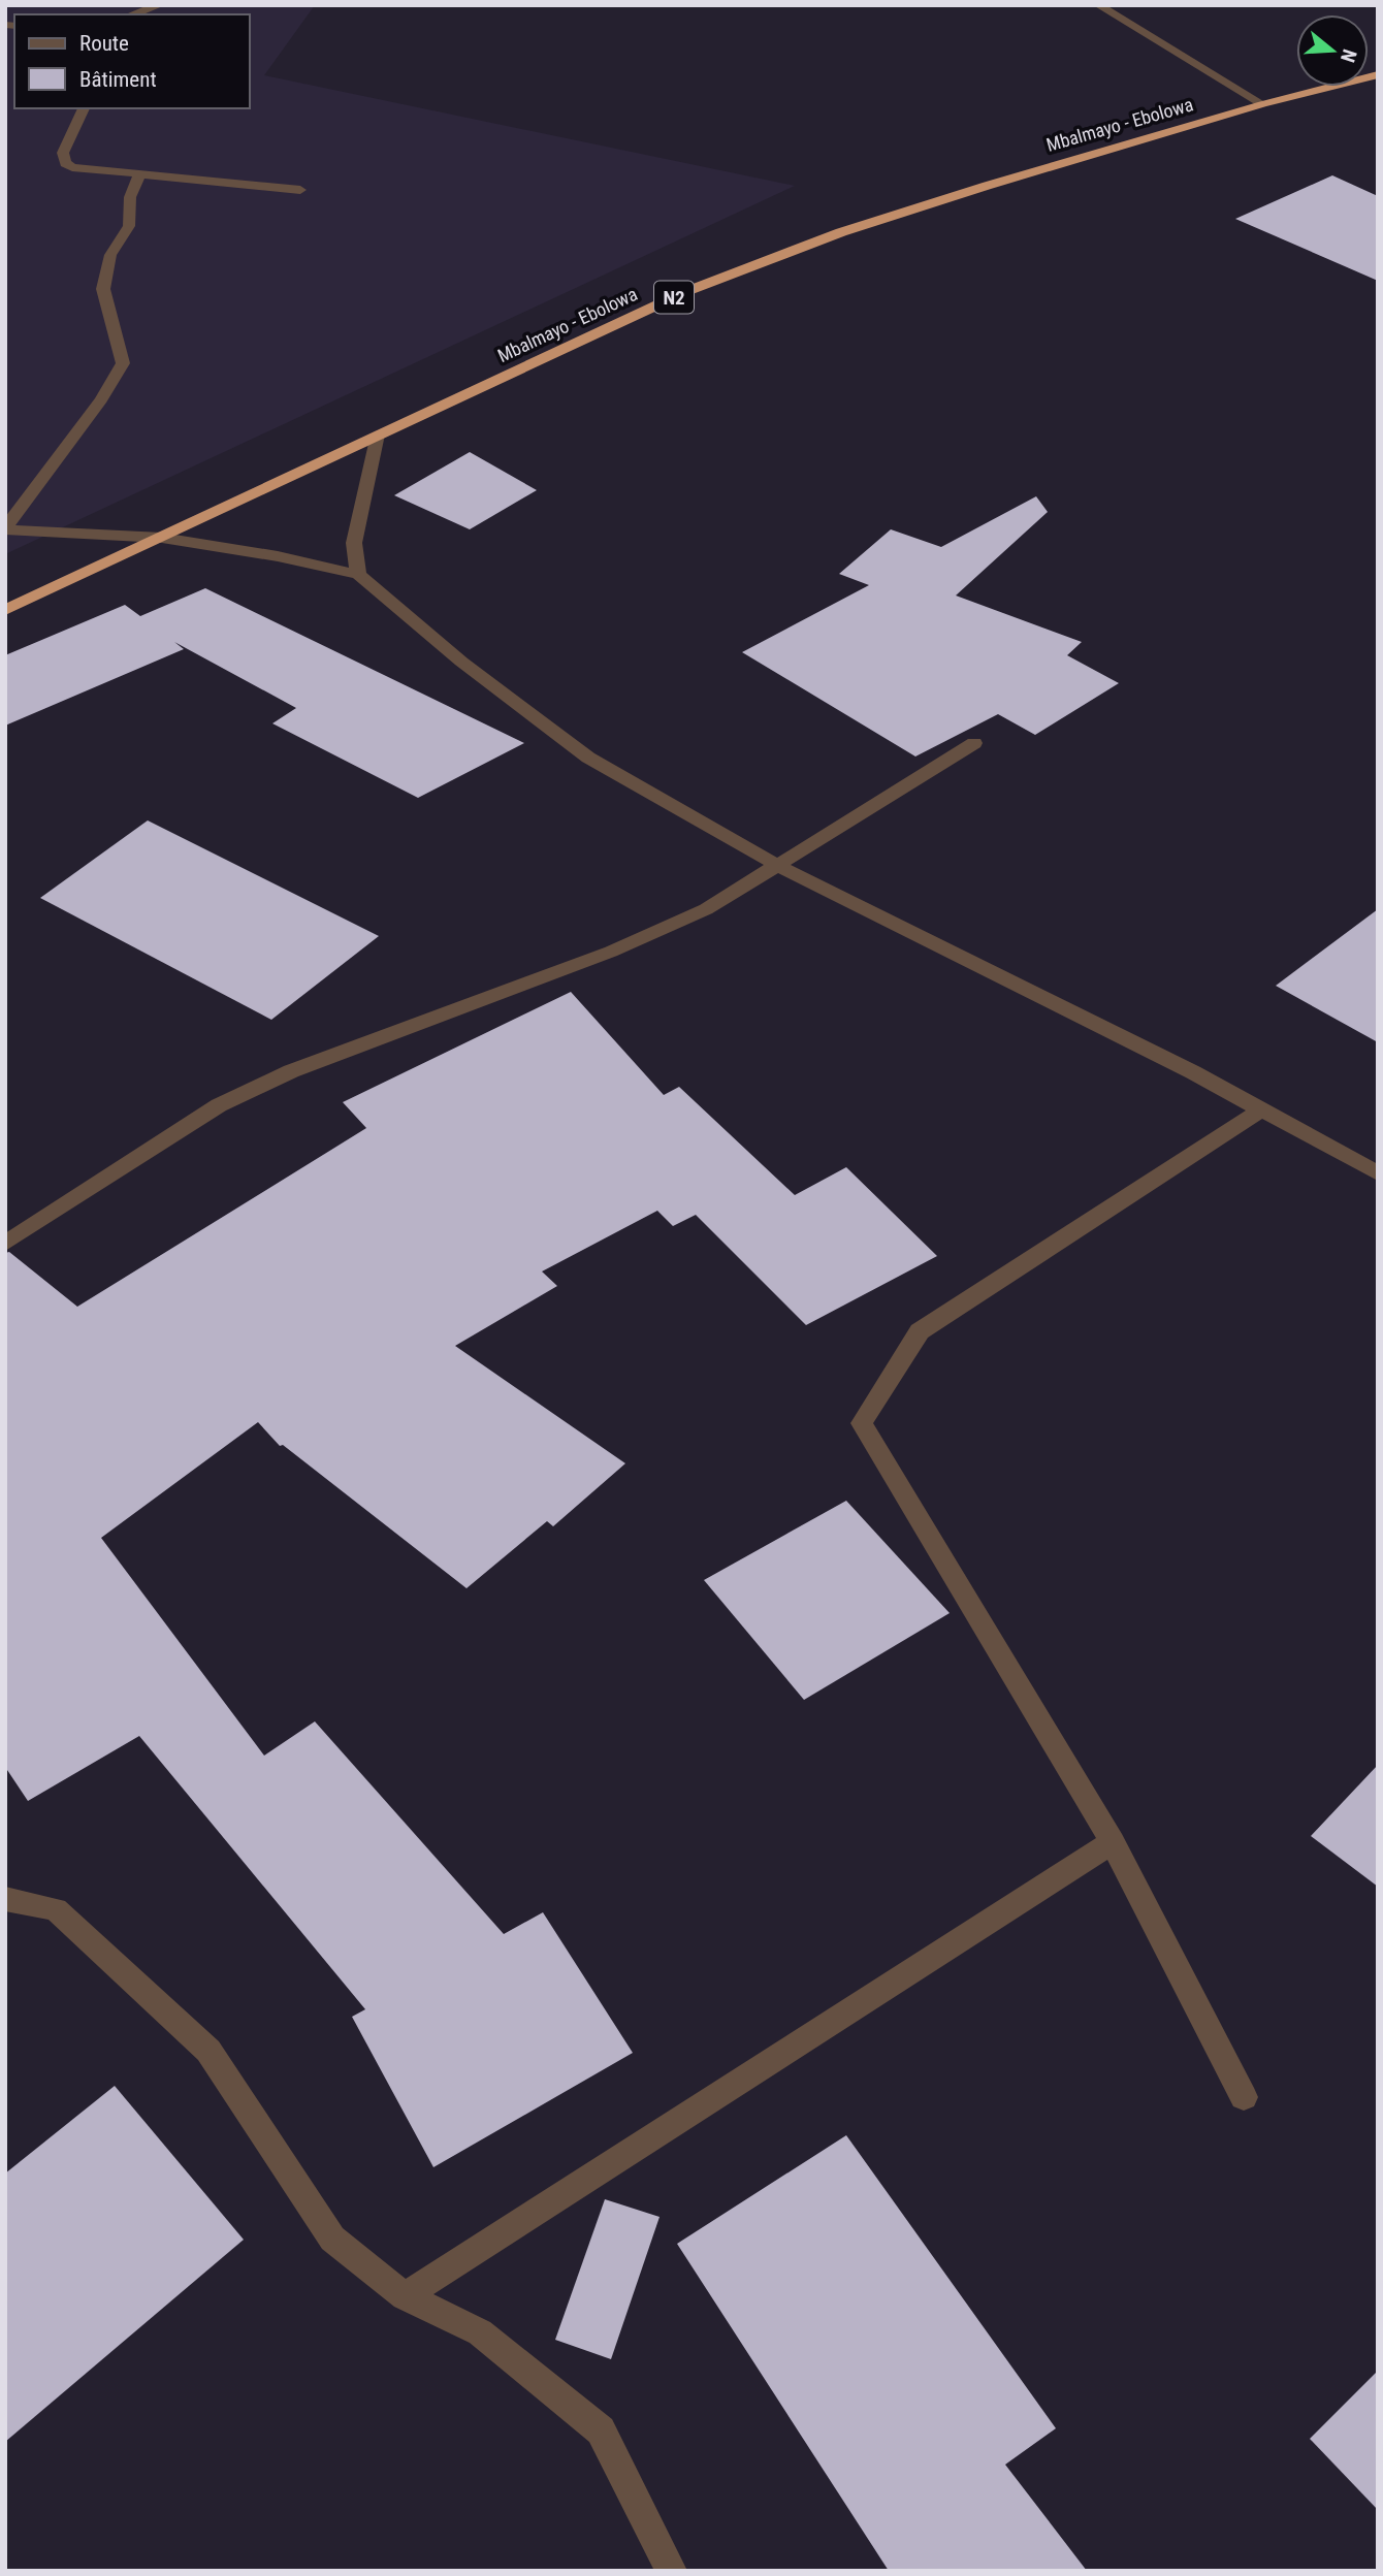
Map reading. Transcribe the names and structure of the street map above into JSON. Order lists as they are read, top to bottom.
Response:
{
  "streets": {
    "highway": ["Mbalmayo - Ebolowa", "N2"]
  },
  "legend": ["Route", "Bâtiment"],
  "north": "right"
}
